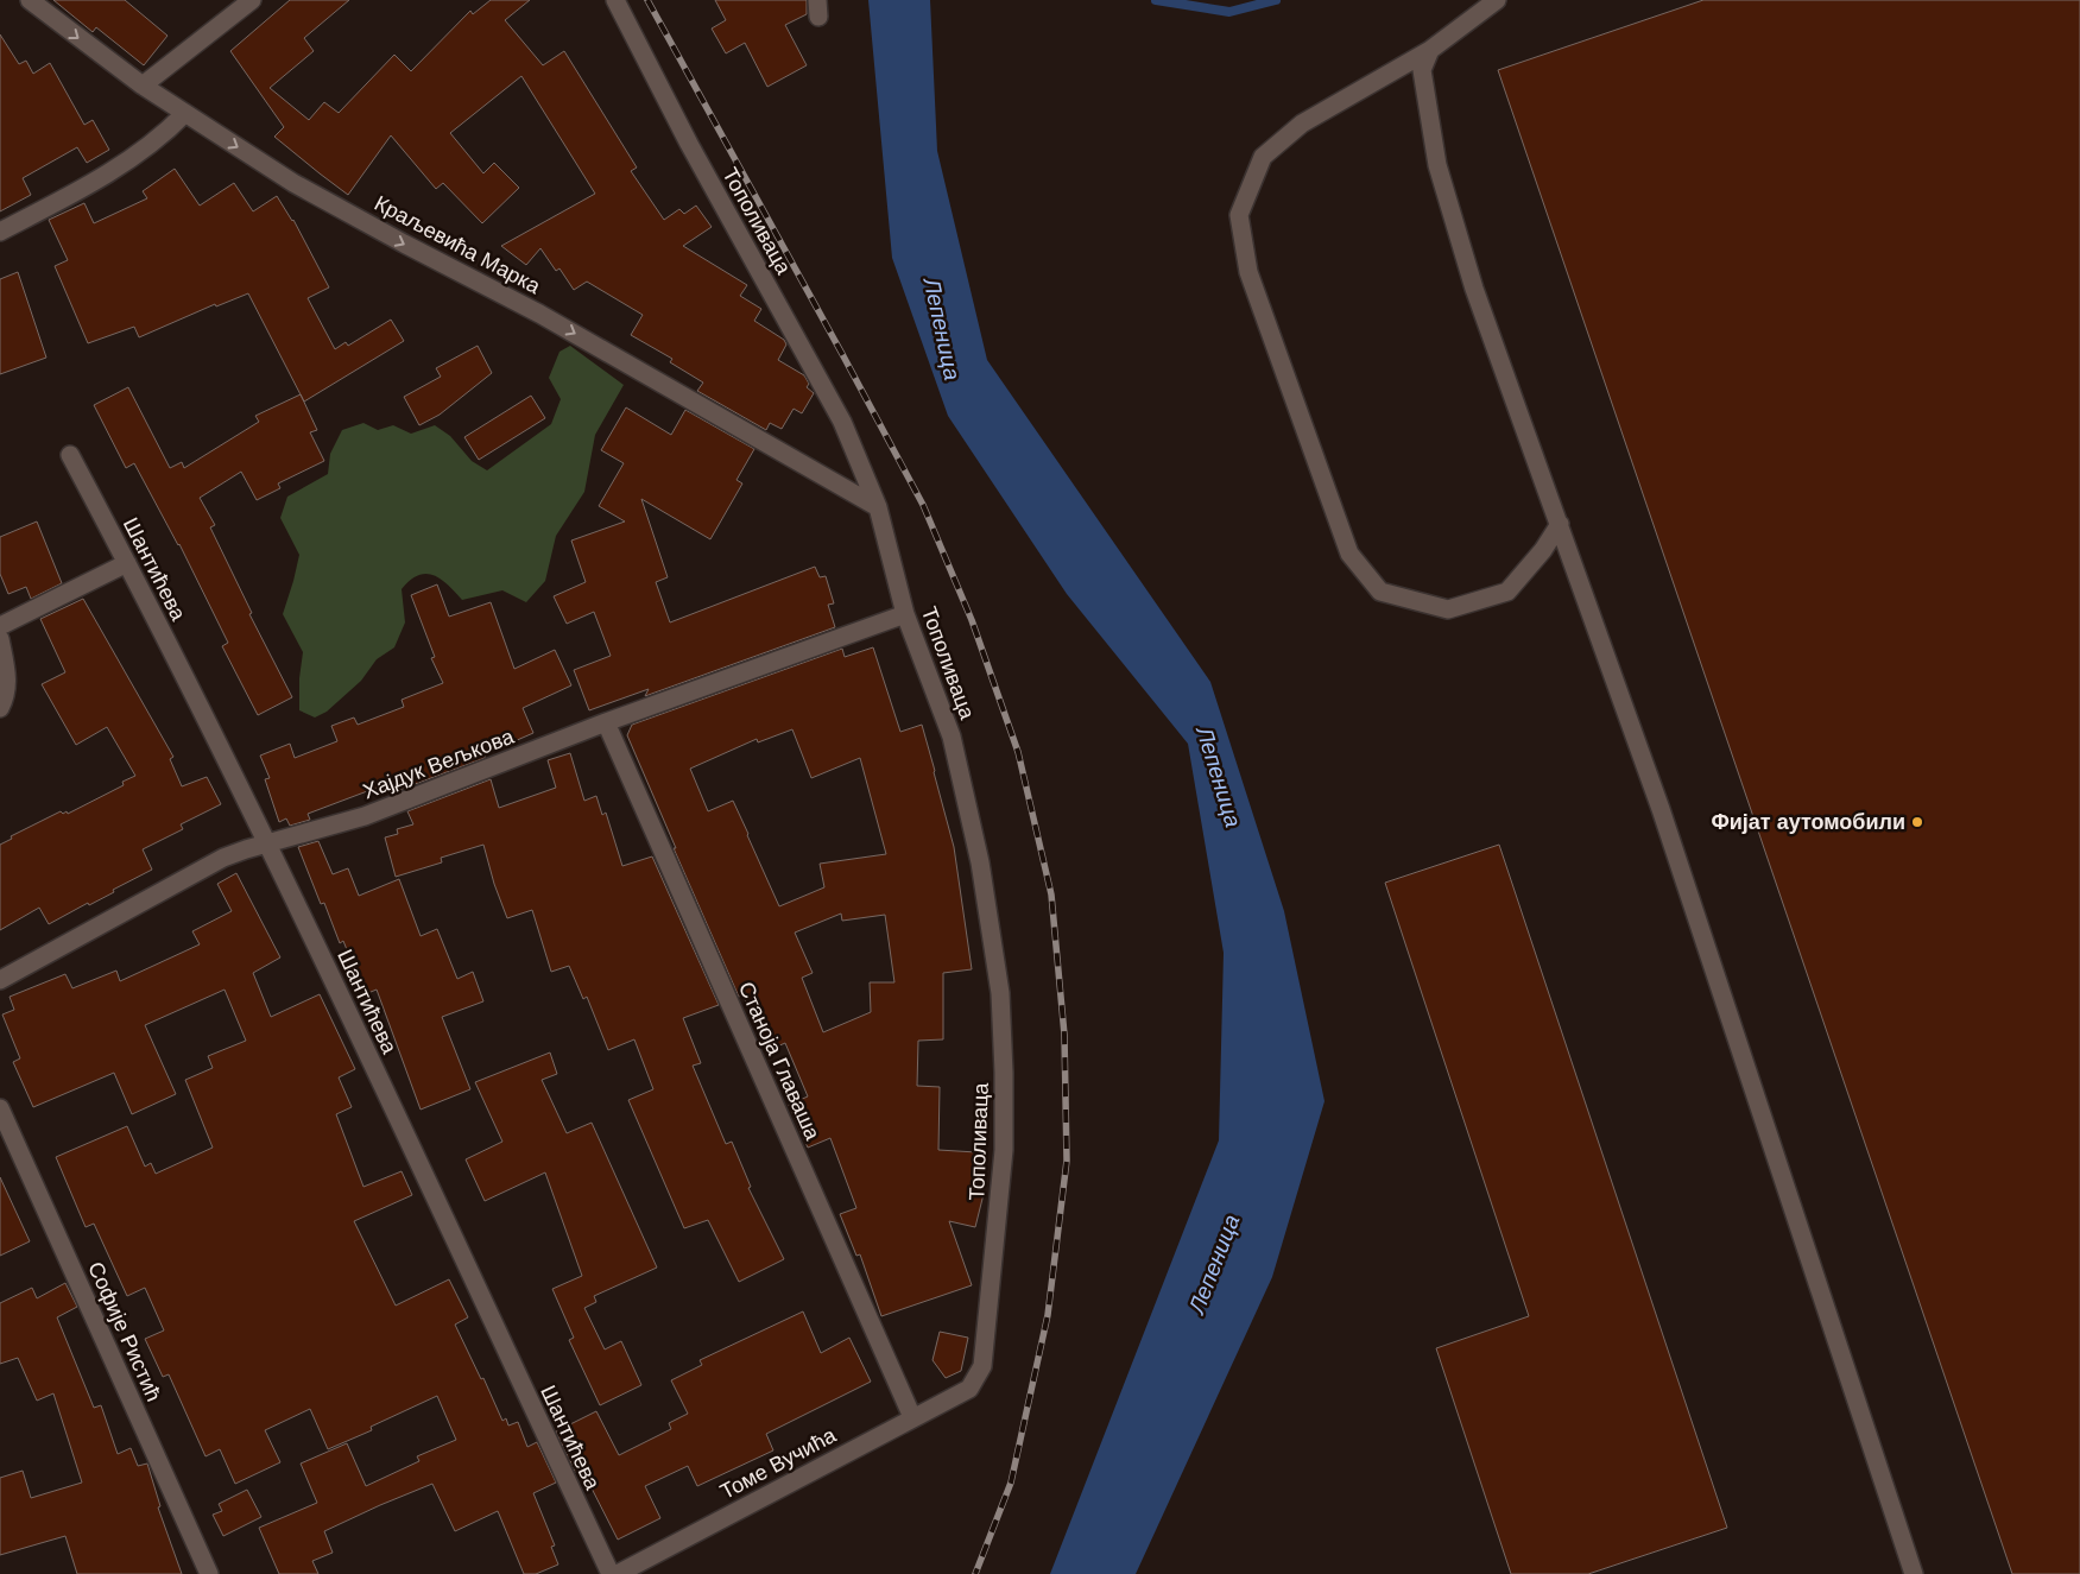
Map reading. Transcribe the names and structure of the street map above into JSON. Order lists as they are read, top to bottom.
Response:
{
  "streets": {
    "street": [
      "Тополиваца",
      "Краљевића Марка",
      "Шантићева",
      "Хајдук Вељкова",
      "Станоја Главаша",
      "Софије Ристић",
      "Томе Вучића"
    ]
  },
  "crossings": [
    ["Тополиваца", "Краљевића Марка"],
    ["Тополиваца", "Хајдук Вељкова"],
    ["Тополиваца", "Томе Вучића"],
    ["Шантићева", "Хајдук Вељкова"],
    ["Хајдук Вељкова", "Станоја Главаша"],
    ["Станоја Главаша", "Томе Вучића"]
  ],
  "one_way": ["Краљевића Марка"],
  "water": ["Лепеница"],
  "places": ["Фијат аутомобили"]
}
